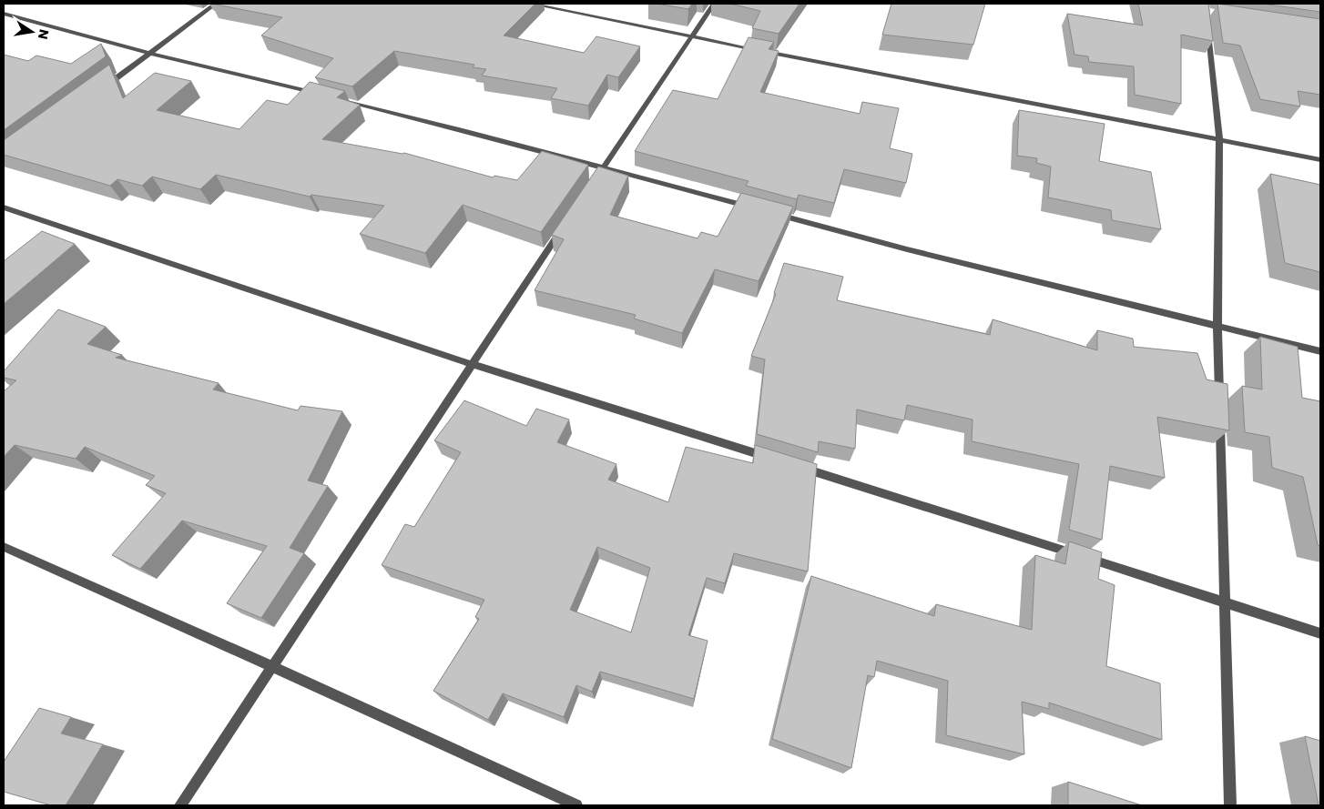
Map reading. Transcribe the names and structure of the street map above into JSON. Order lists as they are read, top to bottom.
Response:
{
  "north": "right"
}
